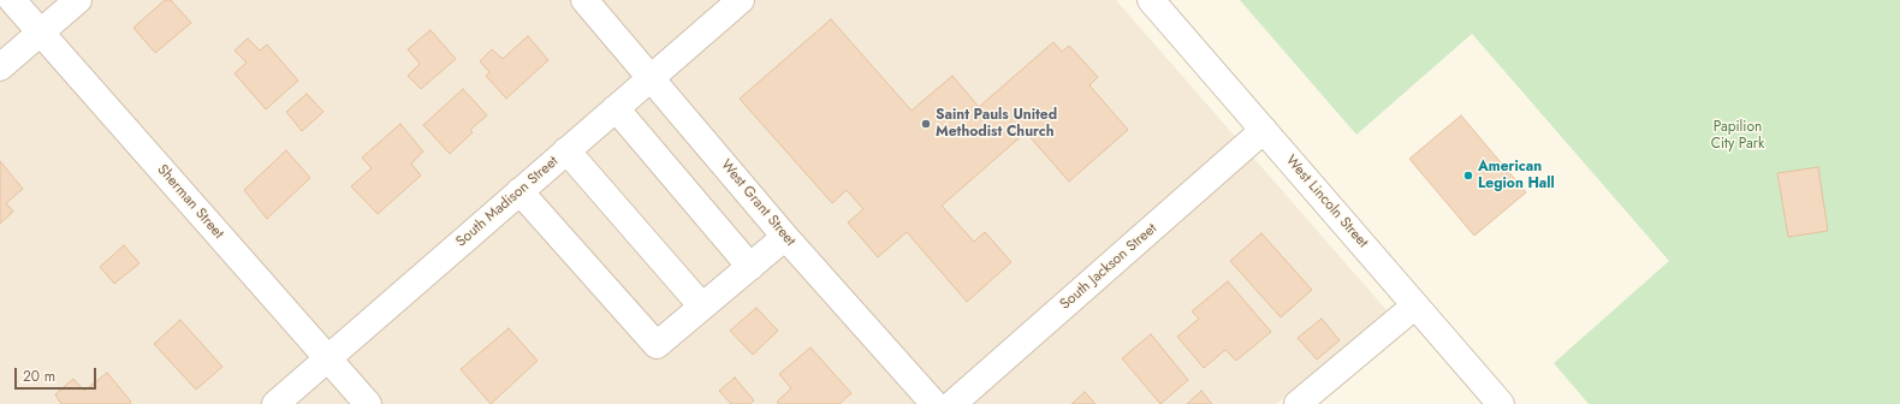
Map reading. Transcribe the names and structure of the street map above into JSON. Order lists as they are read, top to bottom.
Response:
{
  "streets": {
    "street": [
      "Sherman Street",
      "South Madison Street",
      "West Lincoln Street",
      "West Grant Street",
      "South Jackson Street"
    ]
  },
  "crossings": [
    ["Sherman Street", "South Madison Street"],
    ["South Madison Street", "West Grant Street"],
    ["West Lincoln Street", "South Jackson Street"]
  ],
  "parks": ["Papilion City Park"],
  "places": ["Saint Pauls United Methodist Church", "American Legion Hall"],
  "scale_bar": "20 m"
}
